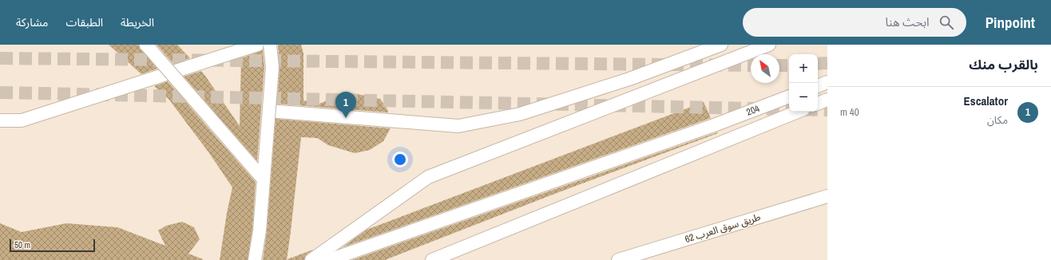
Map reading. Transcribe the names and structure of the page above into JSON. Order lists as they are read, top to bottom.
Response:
{
  "streets": {
    "street": ["204", "طريق سوق العرب 62"]
  },
  "scale_bar": "50 m",
  "north": "top left",
  "page": {
    "header": "Pinpoint",
    "search": "ابحث هنا",
    "nav": ["الخريطة", "الطبقات", "مشاركة"],
    "heading": "بالقرب منك",
    "map_buttons": ["+", "−"],
    "list": [
      {
        "mark": "1",
        "name": "Escalator",
        "note": "مكان",
        "value": "40 m"
      }
    ],
    "pins": "1",
    "scale": "50 m"
  }
}
